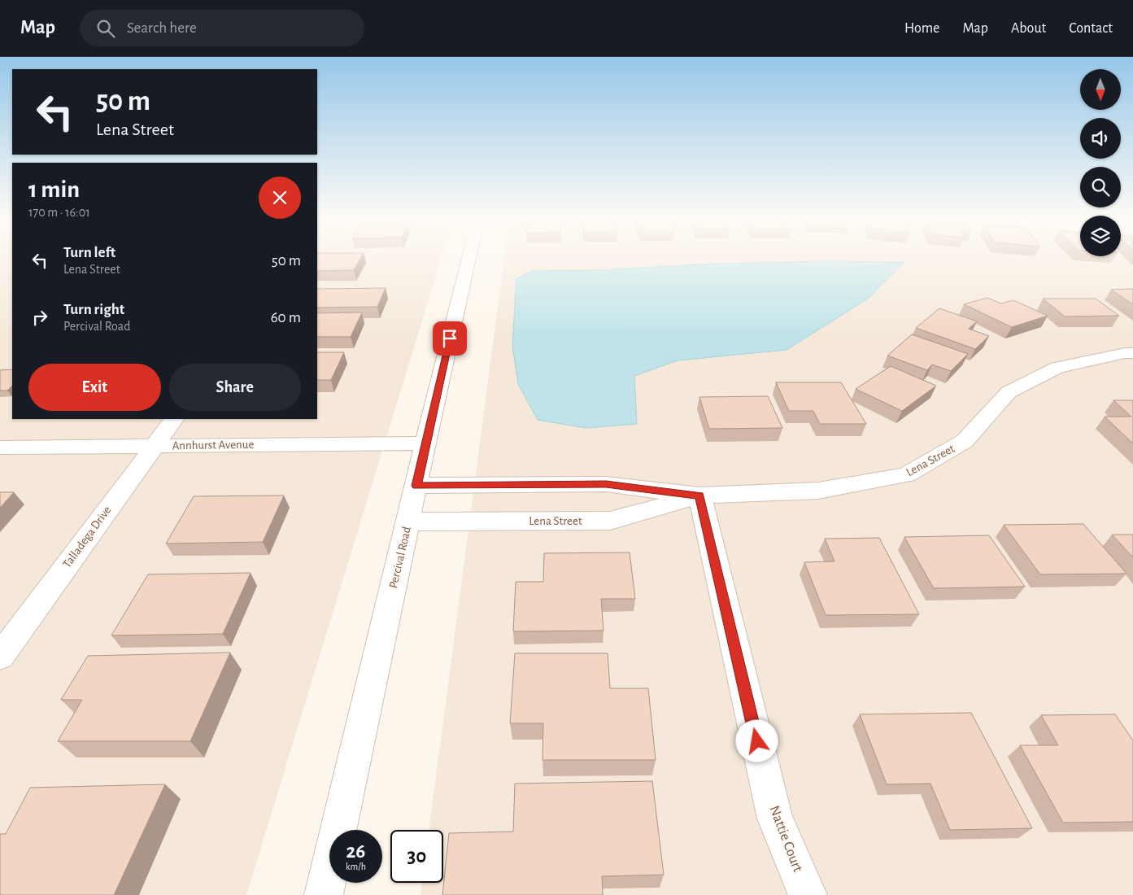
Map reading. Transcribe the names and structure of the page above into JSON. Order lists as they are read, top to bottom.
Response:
{
  "streets": {
    "street": [
      "Annhurst Avenue",
      "Lena Street",
      "Talladega Drive",
      "Percival Road",
      "Nattie Court"
    ]
  },
  "crossings": [
    ["Annhurst Avenue", "Talladega Drive"],
    ["Annhurst Avenue", "Percival Road"],
    ["Lena Street", "Percival Road"],
    ["Lena Street", "Nattie Court"]
  ],
  "north": "bottom",
  "page": {
    "header": "Map",
    "search": "Search here",
    "nav": [
      "Home",
      "Map",
      "About",
      "Contact"
    ],
    "turn": ["50 m", "Lena Street"],
    "heading": ["1 min", "170 m · 16:01"],
    "list": [
      {
        "name": "Turn left",
        "note": "Lena Street",
        "value": "50 m"
      },
      {
        "name": "Turn right",
        "note": "Percival Road",
        "value": "60 m"
      }
    ],
    "buttons": ["Exit", "Share"],
    "speed": "26 km/h",
    "limit": "30"
  }
}
